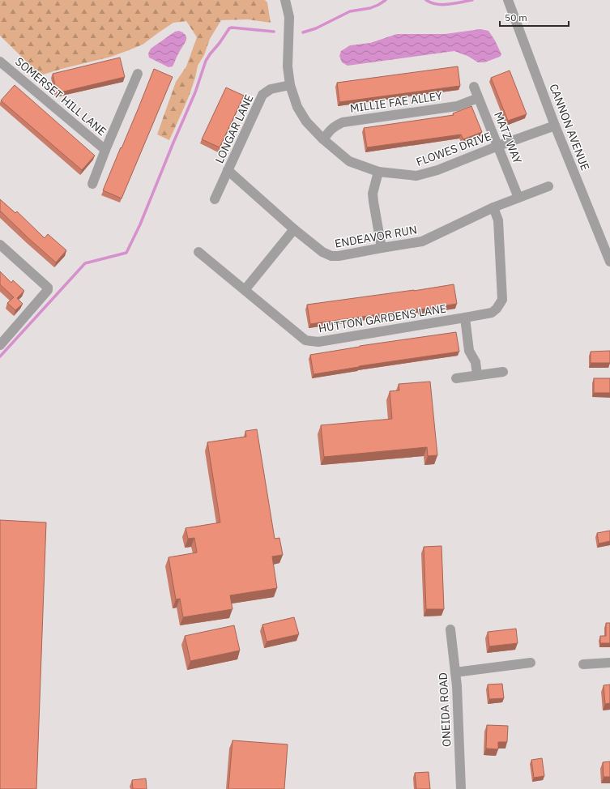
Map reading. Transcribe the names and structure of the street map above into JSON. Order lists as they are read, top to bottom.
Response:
{
  "streets": {
    "street": [
      "SOMERSET HILL LANE",
      "MILLIE FAE ALLEY",
      "CANNON AVENUE",
      "LONGAR LANE",
      "MATZ WAY",
      "FLOWES DRIVE",
      "ENDEAVOR RUN",
      "HUTTON GARDENS LANE",
      "ONEIDA ROAD"
    ]
  },
  "crossings": [
    ["MILLIE FAE ALLEY", "MATZ WAY"],
    ["MILLIE FAE ALLEY", "FLOWES DRIVE"],
    ["CANNON AVENUE", "FLOWES DRIVE"],
    ["LONGAR LANE", "FLOWES DRIVE"],
    ["LONGAR LANE", "ENDEAVOR RUN"],
    ["MATZ WAY", "FLOWES DRIVE"],
    ["MATZ WAY", "ENDEAVOR RUN"],
    ["ENDEAVOR RUN", "HUTTON GARDENS LANE"]
  ],
  "scale_bar": "50 m"
}
